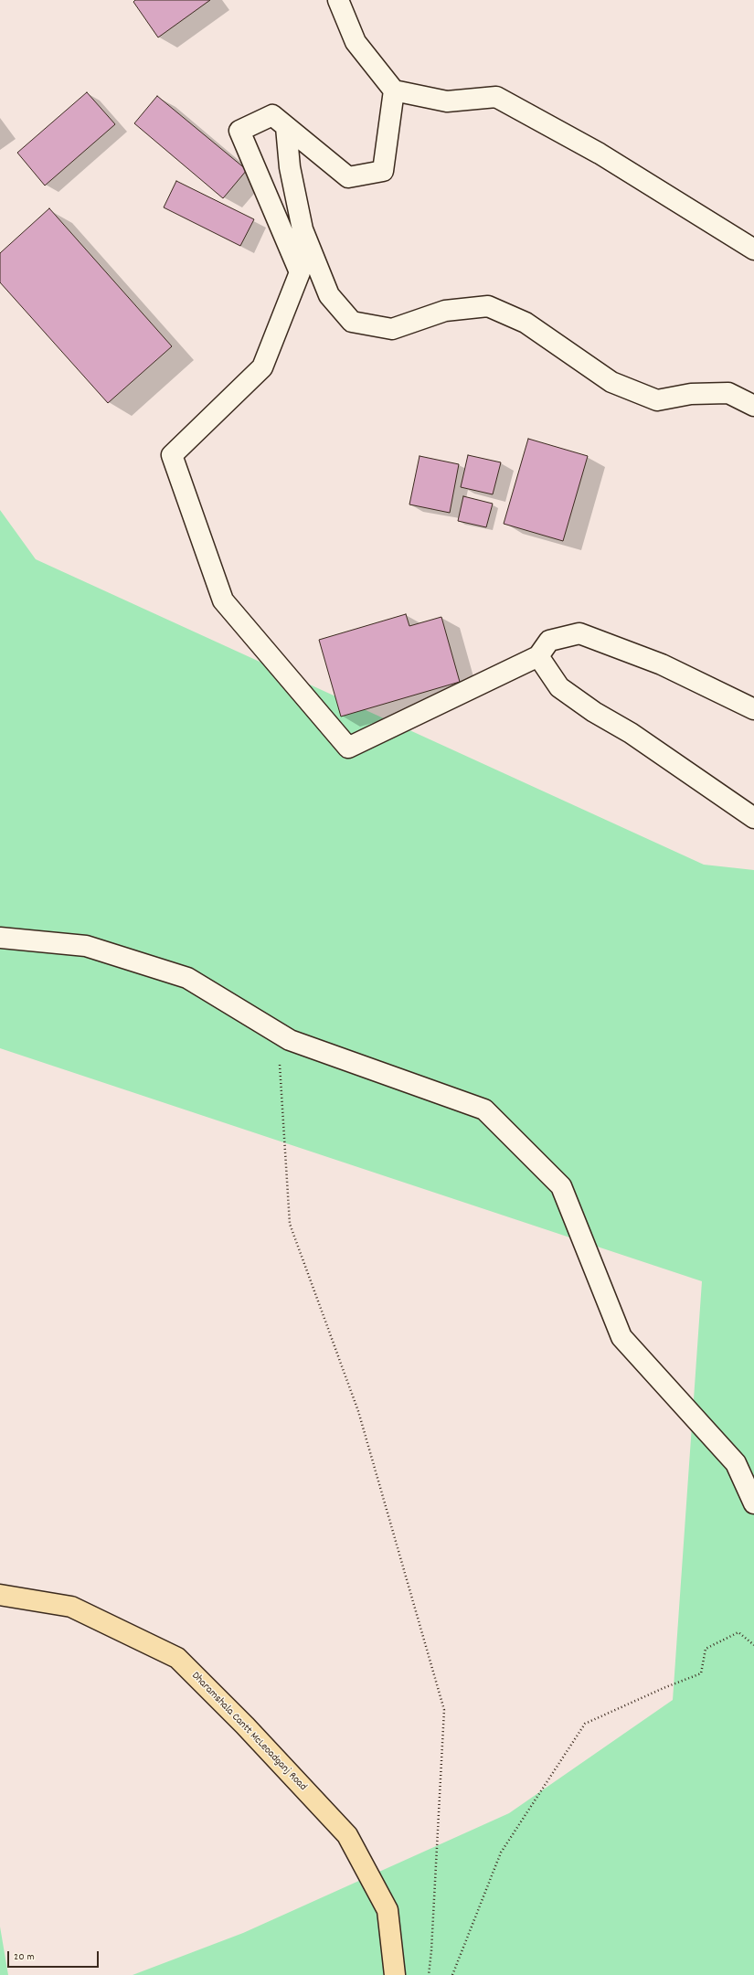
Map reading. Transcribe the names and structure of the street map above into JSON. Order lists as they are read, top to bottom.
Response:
{
  "streets": {
    "main road": ["Dharamshala Cantt McLeoadganj Road"]
  },
  "scale_bar": "20 m"
}
